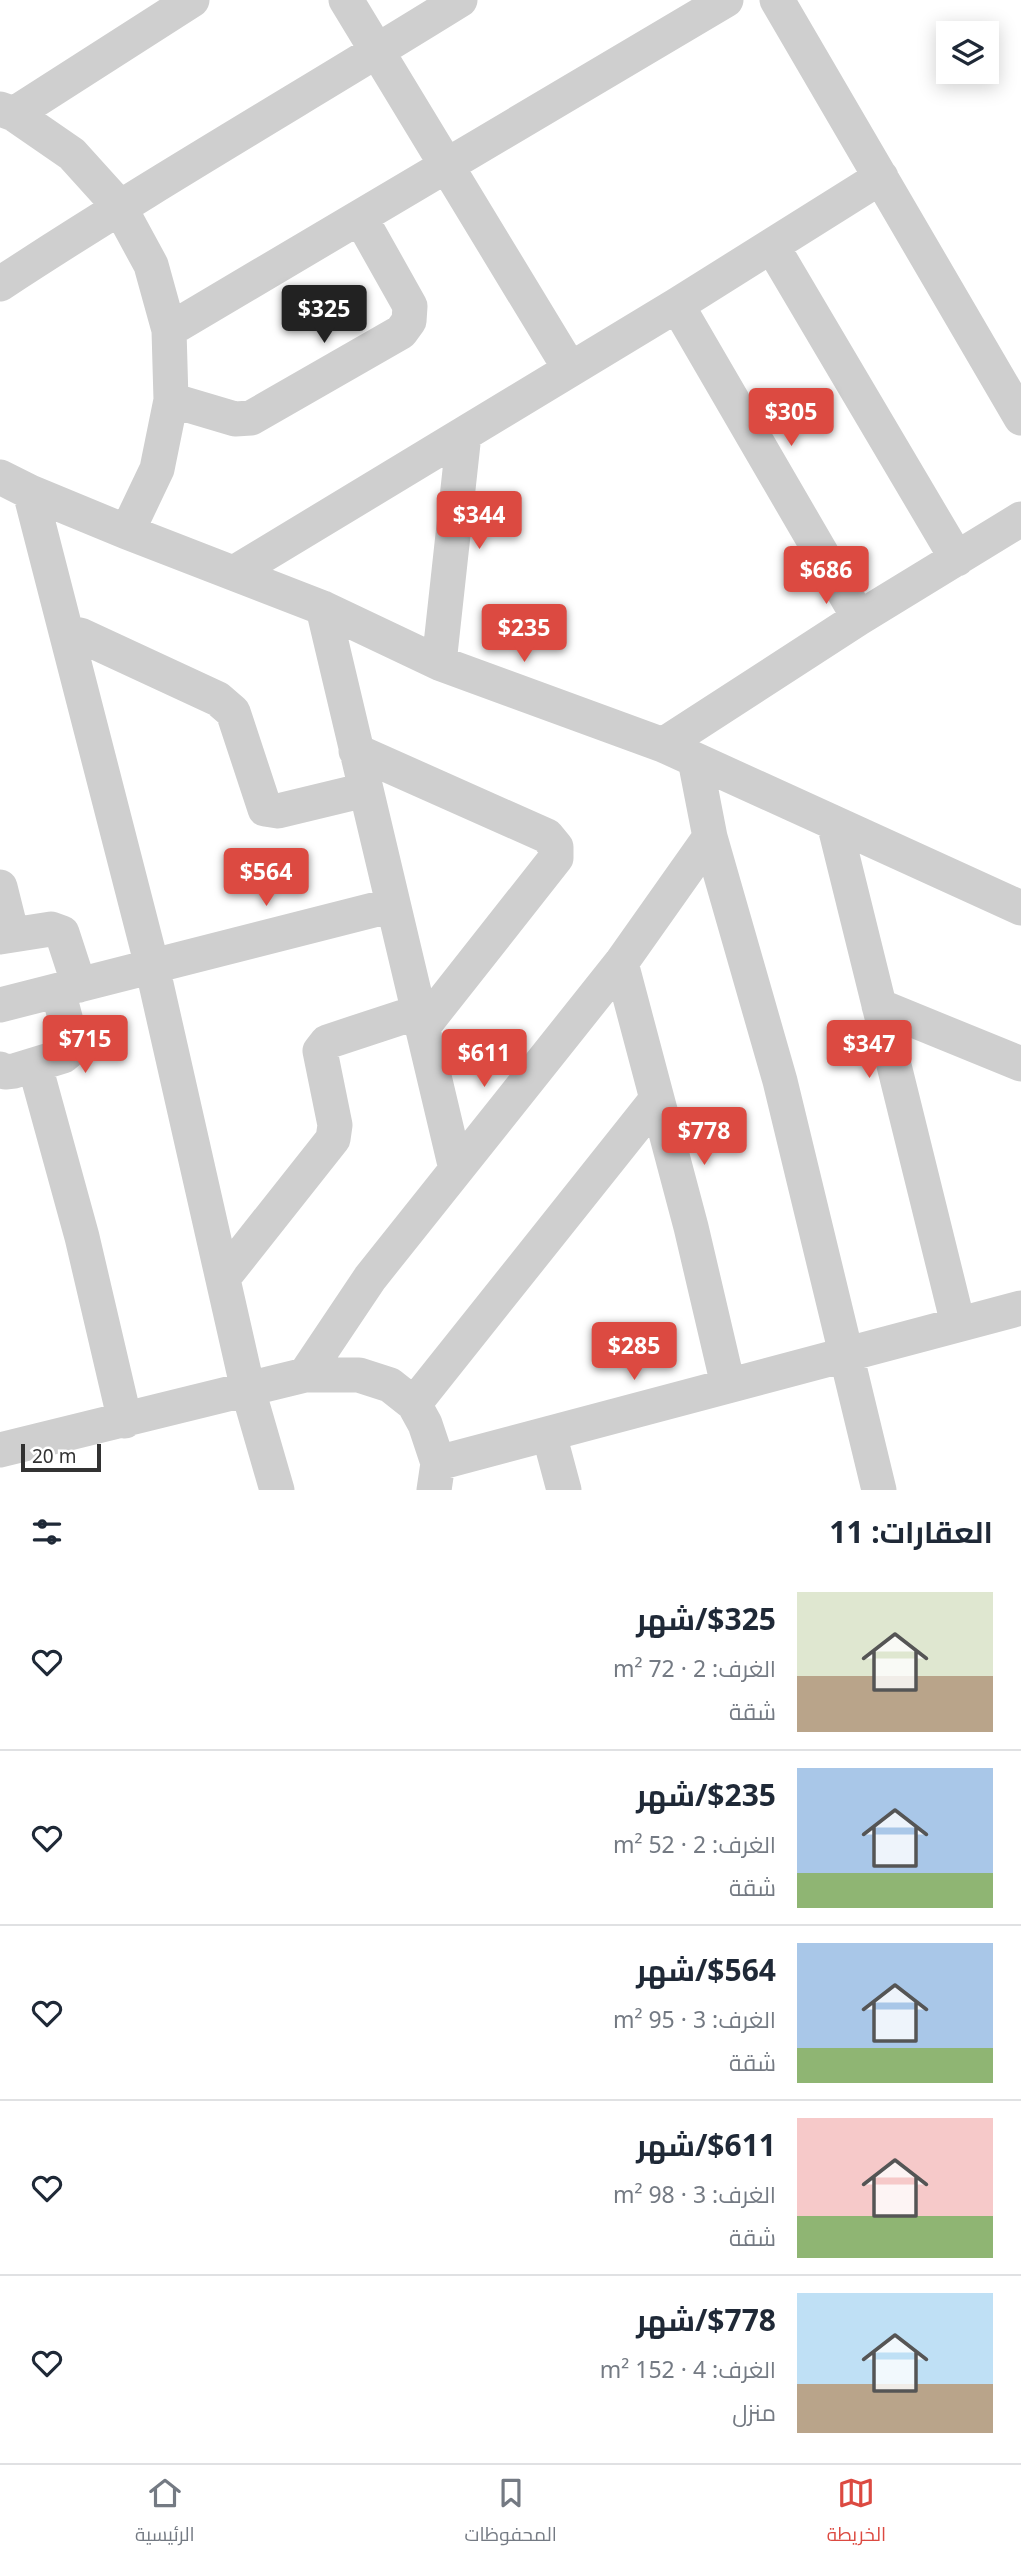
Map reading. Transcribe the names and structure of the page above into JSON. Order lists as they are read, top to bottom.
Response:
{
  "scale_bar": "20 m",
  "page": {
    "price": [
      "$325",
      "$305",
      "$344",
      "$686",
      "$235",
      "$564",
      "$715",
      "$347",
      "$611",
      "$778",
      "$285"
    ],
    "scale": "20 m",
    "heading": "العقارات: 11",
    "list": [
      {
        "name": "$325/شهر",
        "note": "الغرف: 2 · 72 m² · شقة"
      },
      {
        "name": "$235/شهر",
        "note": "الغرف: 2 · 52 m² · شقة"
      },
      {
        "name": "$564/شهر",
        "note": "الغرف: 3 · 95 m² · شقة"
      },
      {
        "name": "$611/شهر",
        "note": "الغرف: 3 · 98 m² · شقة"
      },
      {
        "name": "$778/شهر",
        "note": "الغرف: 4 · 152 m² · منزل"
      }
    ],
    "tabs": ["الخريطة", "المحفوظات", "الرئيسية"]
  }
}
